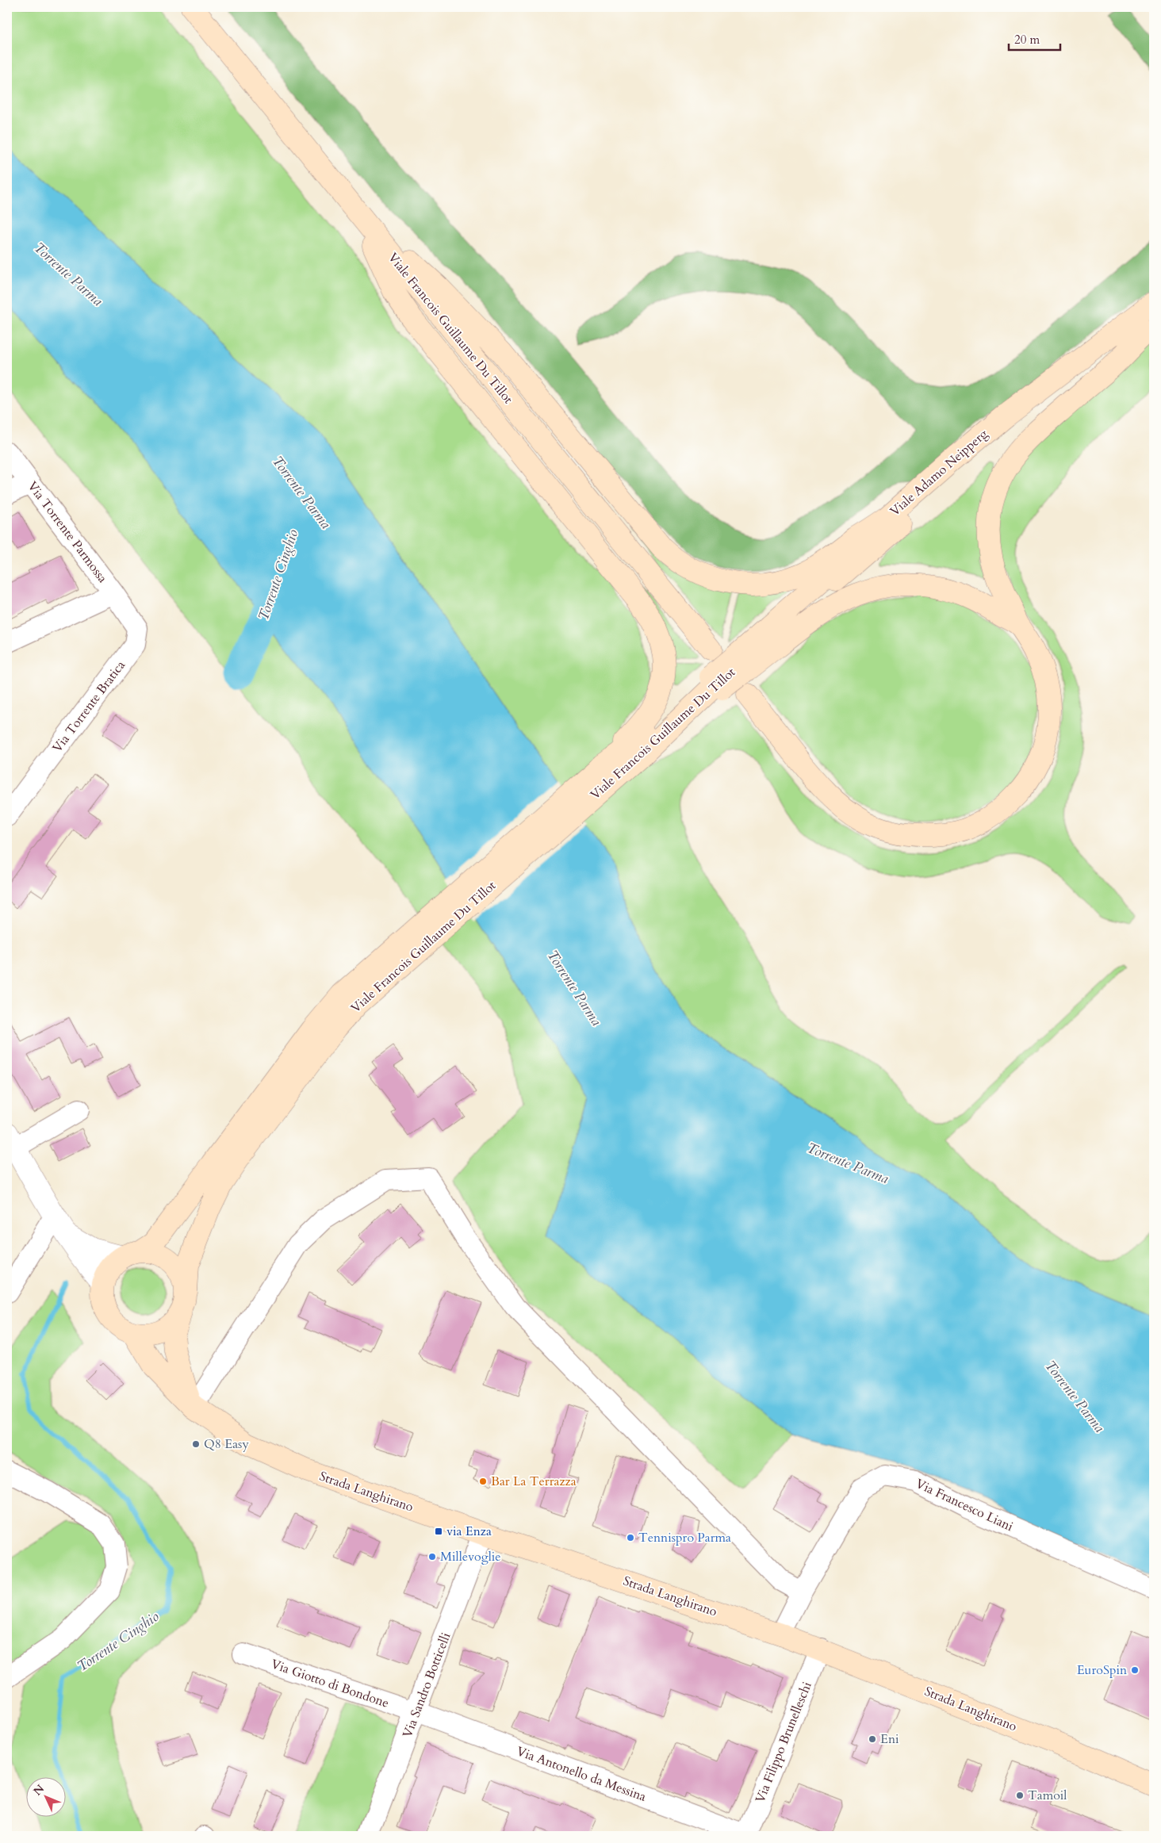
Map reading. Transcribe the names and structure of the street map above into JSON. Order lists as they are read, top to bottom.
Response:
{
  "streets": {
    "main road": ["Viale Francois Guillaume Du Tillot", "Viale Adamo Neipperg", "Strada Langhirano"],
    "street": [
      "Via Torrente Parmossa",
      "Via Torrente Bratica",
      "Via Francesco Liani",
      "Via Giotto di Bondone",
      "Via Sandro Botticelli",
      "Via Filippo Brunelleschi",
      "Via Antonello da Messina"
    ]
  },
  "crossings": [
    ["Viale Francois Guillaume Du Tillot", "Viale Adamo Neipperg"],
    ["Viale Francois Guillaume Du Tillot", "Strada Langhirano"],
    ["Via Torrente Parmossa", "Via Torrente Bratica"],
    ["Strada Langhirano", "Via Francesco Liani"],
    ["Strada Langhirano", "Via Sandro Botticelli"],
    ["Strada Langhirano", "Via Filippo Brunelleschi"],
    ["Via Giotto di Bondone", "Via Sandro Botticelli"],
    ["Via Giotto di Bondone", "Via Antonello da Messina"],
    ["Via Sandro Botticelli", "Via Antonello da Messina"],
    ["Via Filippo Brunelleschi", "Via Antonello da Messina"]
  ],
  "water": ["Torrente Parma", "Torrente Cinghio"],
  "places": {
    "other": [
      "Q8 Easy",
      "Bar La Terrazza",
      "Tennispro Parma",
      "Millevoglie",
      "EuroSpin",
      "Eni",
      "Tamoil"
    ],
    "transit": ["via Enza"]
  },
  "scale_bar": "20 m",
  "north": "top left"
}
